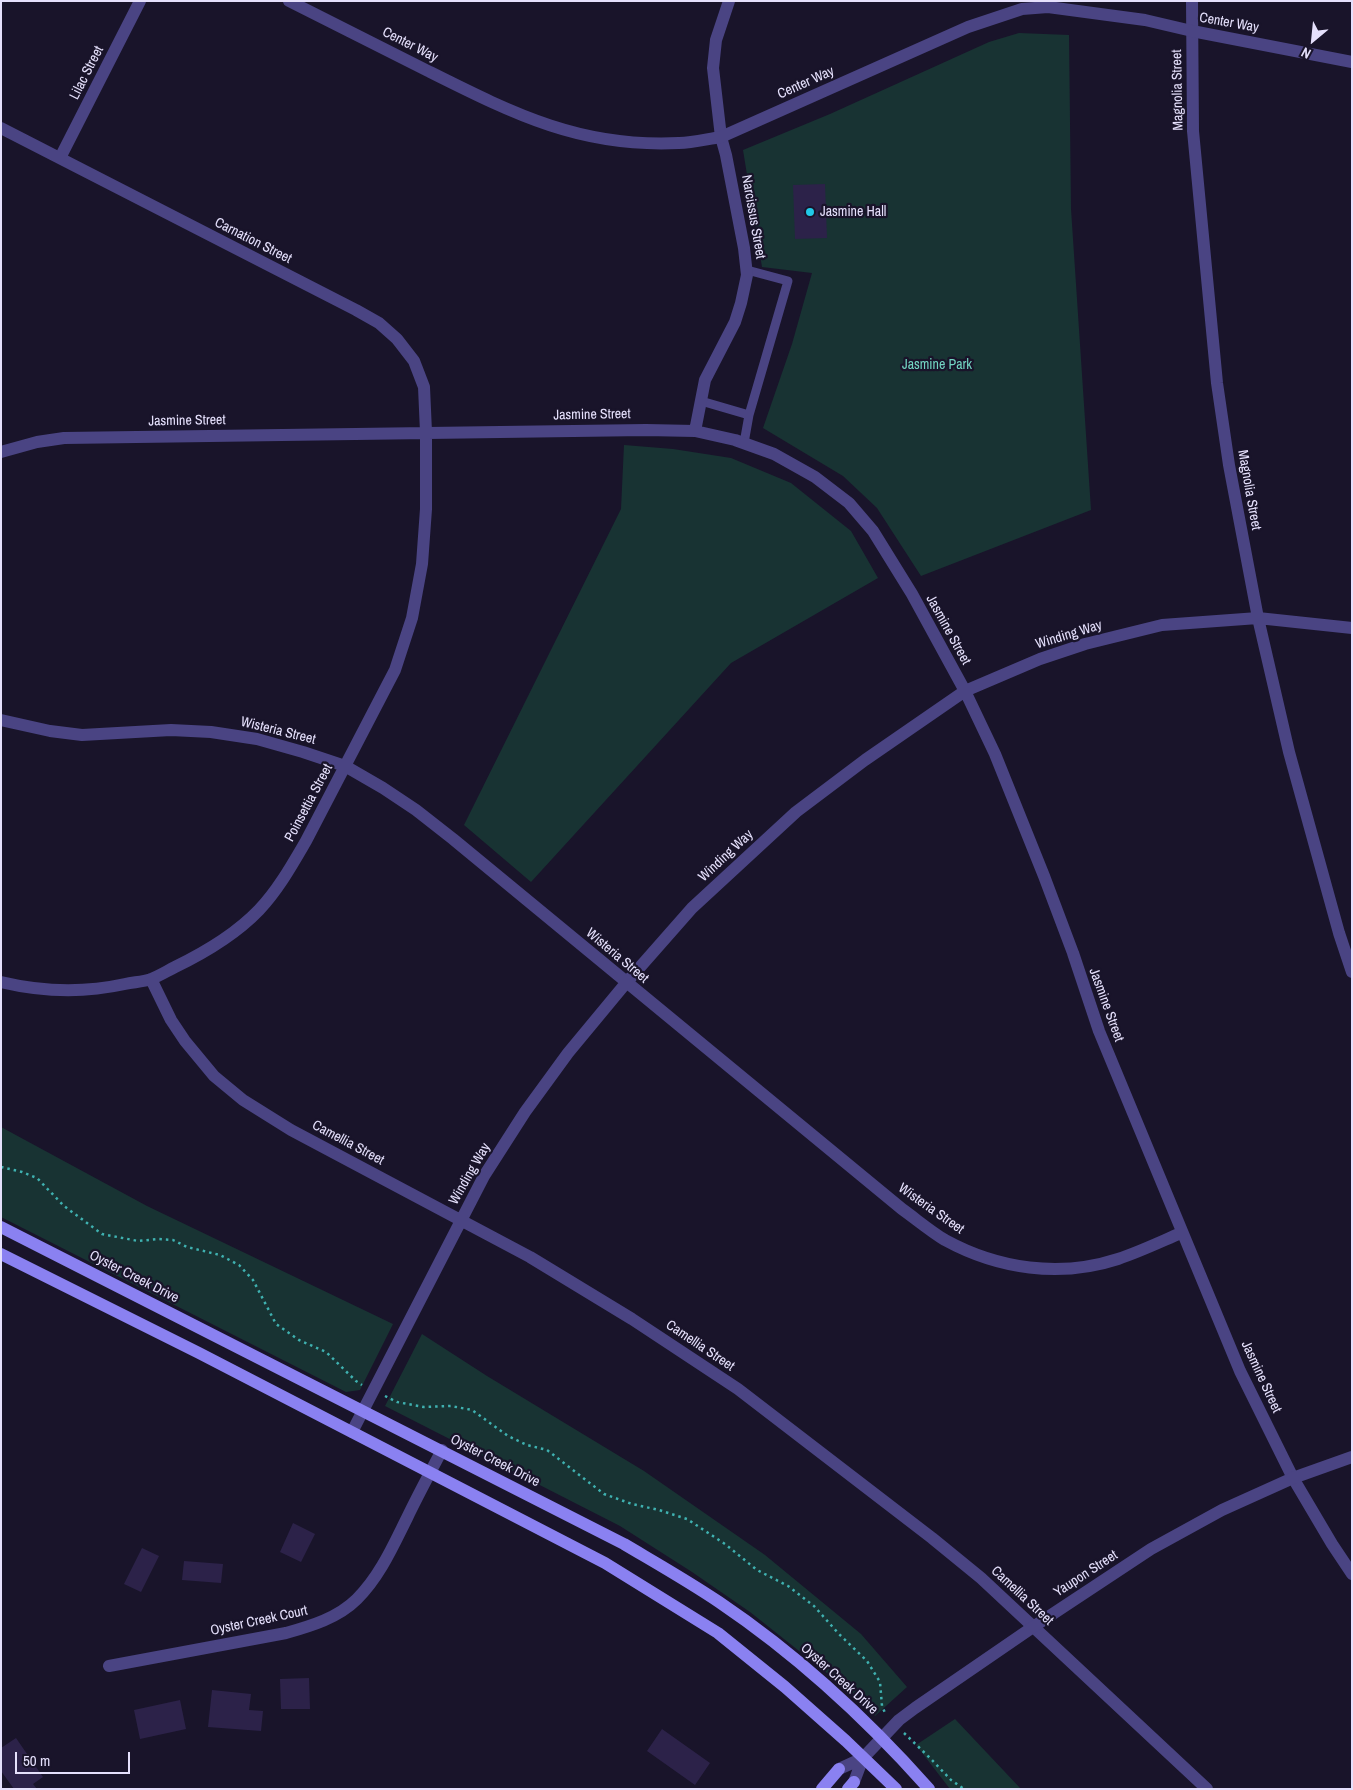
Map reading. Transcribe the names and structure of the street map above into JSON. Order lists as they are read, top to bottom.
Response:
{
  "streets": {
    "main road": ["Oyster Creek Drive"],
    "street": [
      "Center Way",
      "Lilac Street",
      "Magnolia Street",
      "Narcissus Street",
      "Carnation Street",
      "Jasmine Street",
      "Winding Way",
      "Wisteria Street",
      "Poinsettia Street",
      "Camellia Street",
      "Yaupon Street",
      "Oyster Creek Court"
    ]
  },
  "crossings": [
    ["Center Way", "Magnolia Street"],
    ["Center Way", "Narcissus Street"],
    ["Lilac Street", "Carnation Street"],
    ["Magnolia Street", "Winding Way"],
    ["Narcissus Street", "Jasmine Street"],
    ["Carnation Street", "Jasmine Street"],
    ["Carnation Street", "Poinsettia Street"],
    ["Jasmine Street", "Winding Way"],
    ["Jasmine Street", "Wisteria Street"],
    ["Jasmine Street", "Poinsettia Street"],
    ["Jasmine Street", "Yaupon Street"],
    ["Winding Way", "Wisteria Street"],
    ["Winding Way", "Camellia Street"],
    ["Winding Way", "Oyster Creek Drive"],
    ["Wisteria Street", "Poinsettia Street"],
    ["Poinsettia Street", "Camellia Street"],
    ["Camellia Street", "Yaupon Street"],
    ["Oyster Creek Drive", "Yaupon Street"],
    ["Oyster Creek Drive", "Oyster Creek Court"]
  ],
  "parks": ["Jasmine Park"],
  "places": ["Jasmine Hall"],
  "scale_bar": "50 m",
  "north": "bottom left"
}
